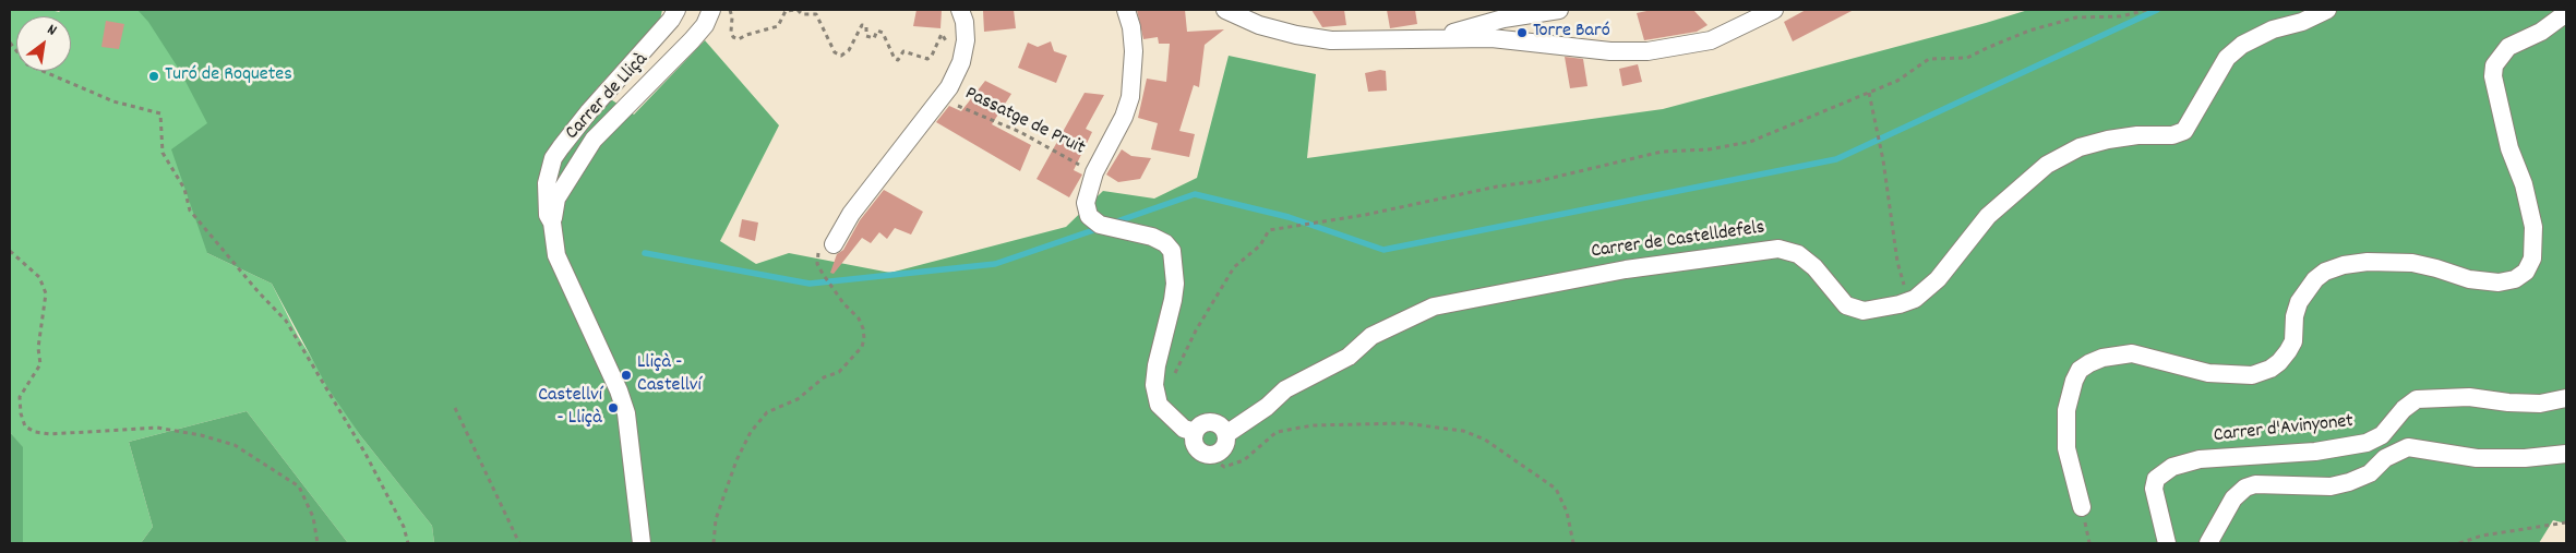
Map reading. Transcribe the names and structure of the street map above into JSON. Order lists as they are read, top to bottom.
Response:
{
  "streets": {
    "street": ["Carrer de Lliçà", "Carrer de Castelldefels", "Carrer d'Avinyonet"],
    "path": ["Passatge de Pruit"]
  },
  "places": [
    "Torre Baró",
    "Turó de Roquetes",
    "Lliçà - Castellví",
    "Castellví - Lliçà"
  ],
  "north": "top right"
}
